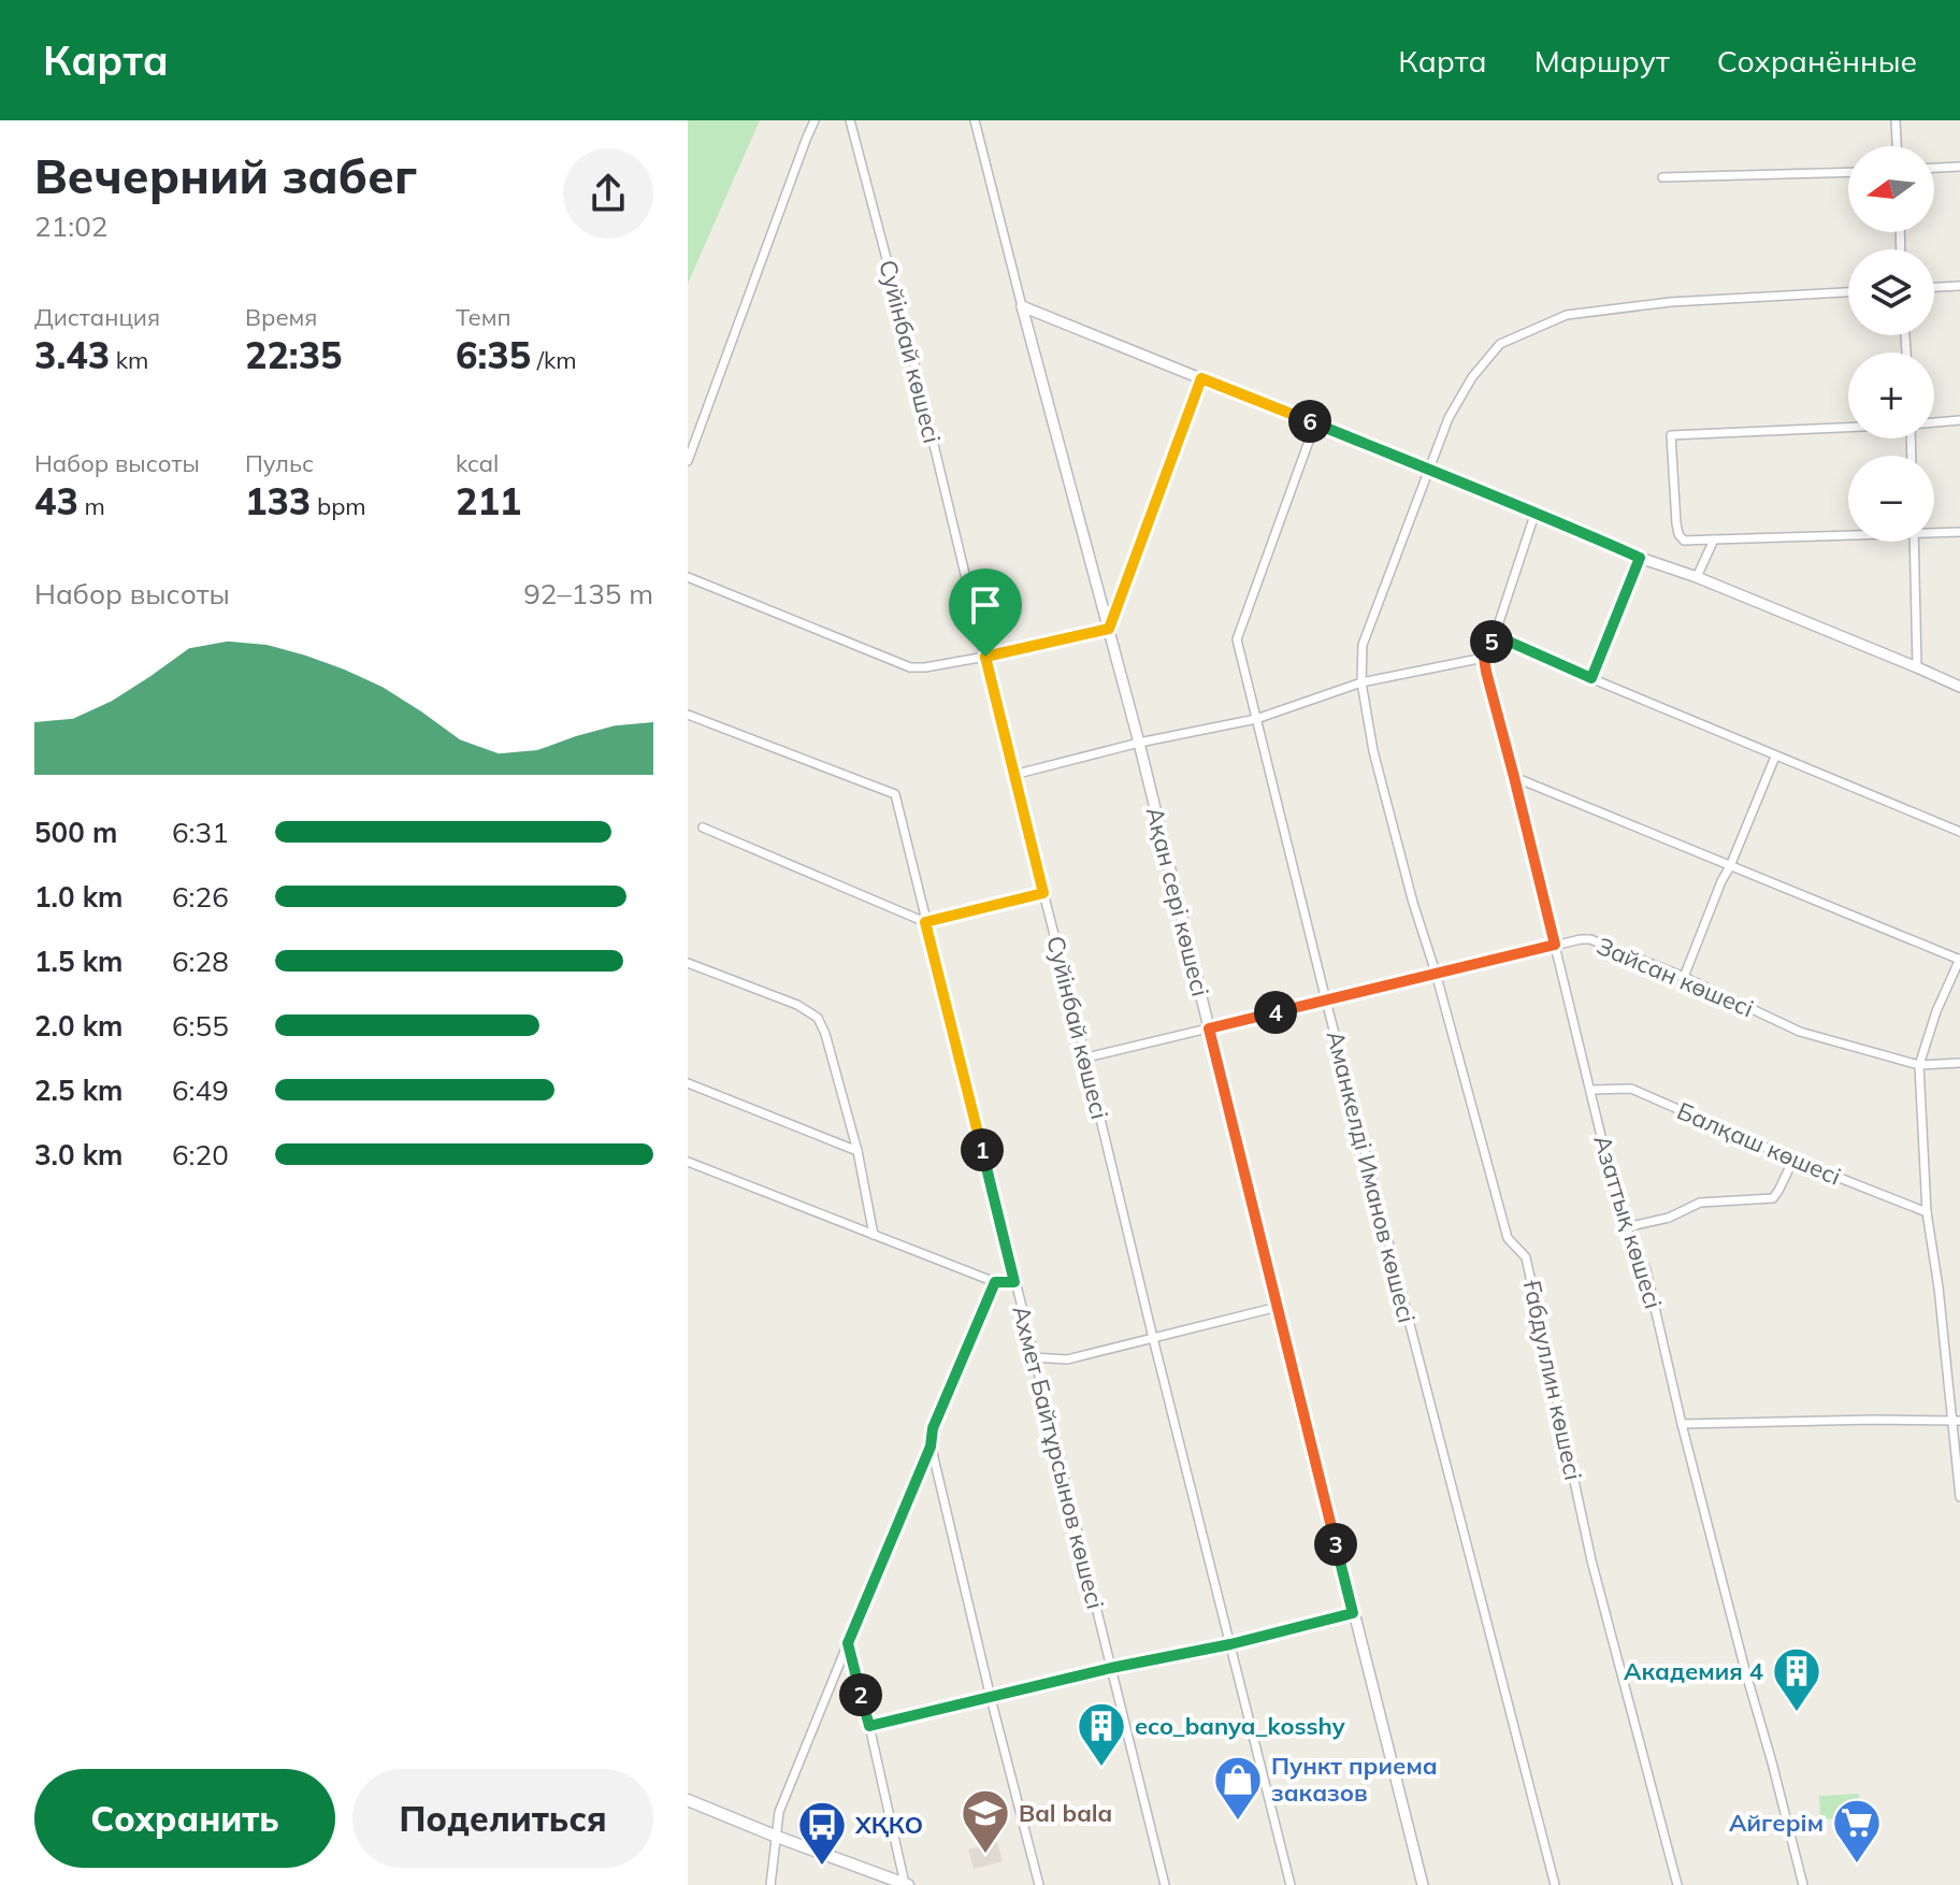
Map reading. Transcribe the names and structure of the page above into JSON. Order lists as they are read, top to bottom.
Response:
{
  "streets": {
    "street": [
      "Суйінбай көшесі",
      "Ақан сері көшесі",
      "Зайсан көшесі",
      "Балқаш көшесі",
      "Аманкелді Иманов көшесі",
      "Азаттық көшесі",
      "Ғабдуллин көшесі",
      "Ахмет Байтұрсынов көшесі"
    ]
  },
  "crossings": [
    ["Суйінбай көшесі", "Зайсан көшесі"],
    ["Ақан сері көшесі", "Зайсан көшесі"],
    ["Зайсан көшесі", "Аманкелді Иманов көшесі"],
    ["Зайсан көшесі", "Азаттық көшесі"],
    ["Зайсан көшесі", "Ғабдуллин көшесі"],
    ["Балқаш көшесі", "Азаттық көшесі"]
  ],
  "places": {
    "building": ["Академия 4", "eco_banya_kosshy"],
    "shop": ["Пункт приема заказов"],
    "school or university": ["Bal bala"],
    "supermarket": ["Айгерім"],
    "bus stop": ["ХҚКО"]
  },
  "north": "left",
  "page": {
    "header": "Карта",
    "nav": ["Карта", "Маршрут", "Сохранённые"],
    "heading": ["Вечерний забег", "21:02"],
    "map_buttons": ["+", "−"],
    "stats": [
      ["Дистанция", "3.43 km"],
      ["Время", "22:35"],
      ["Темп", "6:35 /km"],
      ["Набор высоты", "43 m"],
      ["Пульс", "133 bpm"],
      ["kcal", "211"]
    ],
    "pins": [
      "6",
      "5",
      "4",
      "1",
      "3",
      "2"
    ],
    "chart": ["Набор высоты", "92–135 m"],
    "list": [
      {
        "name": "500 m",
        "note": "6:31"
      },
      {
        "name": "1.0 km",
        "note": "6:26"
      },
      {
        "name": "1.5 km",
        "note": "6:28"
      },
      {
        "name": "2.0 km",
        "note": "6:55"
      },
      {
        "name": "2.5 km",
        "note": "6:49"
      },
      {
        "name": "3.0 km",
        "note": "6:20"
      }
    ],
    "buttons": ["Сохранить", "Поделиться"]
  }
}
